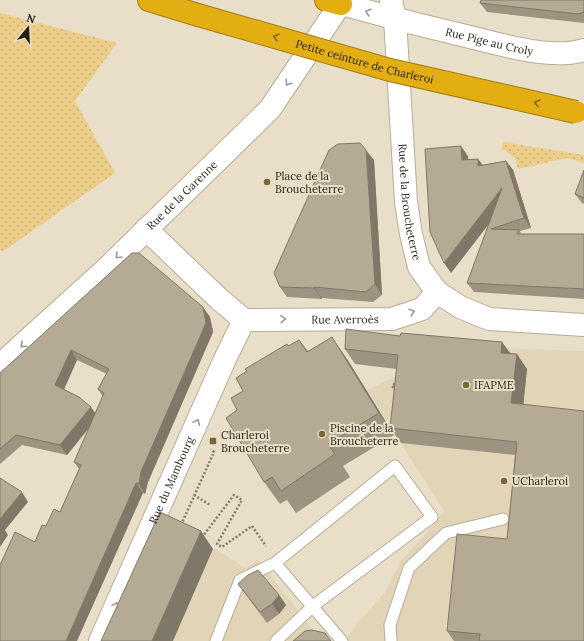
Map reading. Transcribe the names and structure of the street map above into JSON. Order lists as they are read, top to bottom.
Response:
{
  "streets": {
    "highway": ["Petite ceinture de Charleroi"],
    "street": [
      "Rue Pige au Croly",
      "Rue de la Garenne",
      "Rue de la Broucheterre",
      "Rue Averroès",
      "Rue du Mambourg"
    ]
  },
  "crossings": [
    ["Rue Pige au Croly", "Rue de la Garenne"],
    ["Rue Pige au Croly", "Rue de la Broucheterre"],
    ["Rue de la Broucheterre", "Rue Averroès"],
    ["Rue Averroès", "Rue du Mambourg"]
  ],
  "one_way": [
    "Petite ceinture de Charleroi",
    "Rue de la Garenne",
    "Rue Averroès",
    "Rue du Mambourg"
  ],
  "places": {
    "other": [
      "Place de la Broucheterre",
      "IFAPME",
      "Piscine de la Broucheterre",
      "UCharleroi"
    ],
    "transit": ["Charleroi Broucheterre"]
  },
  "north": "top"
}
